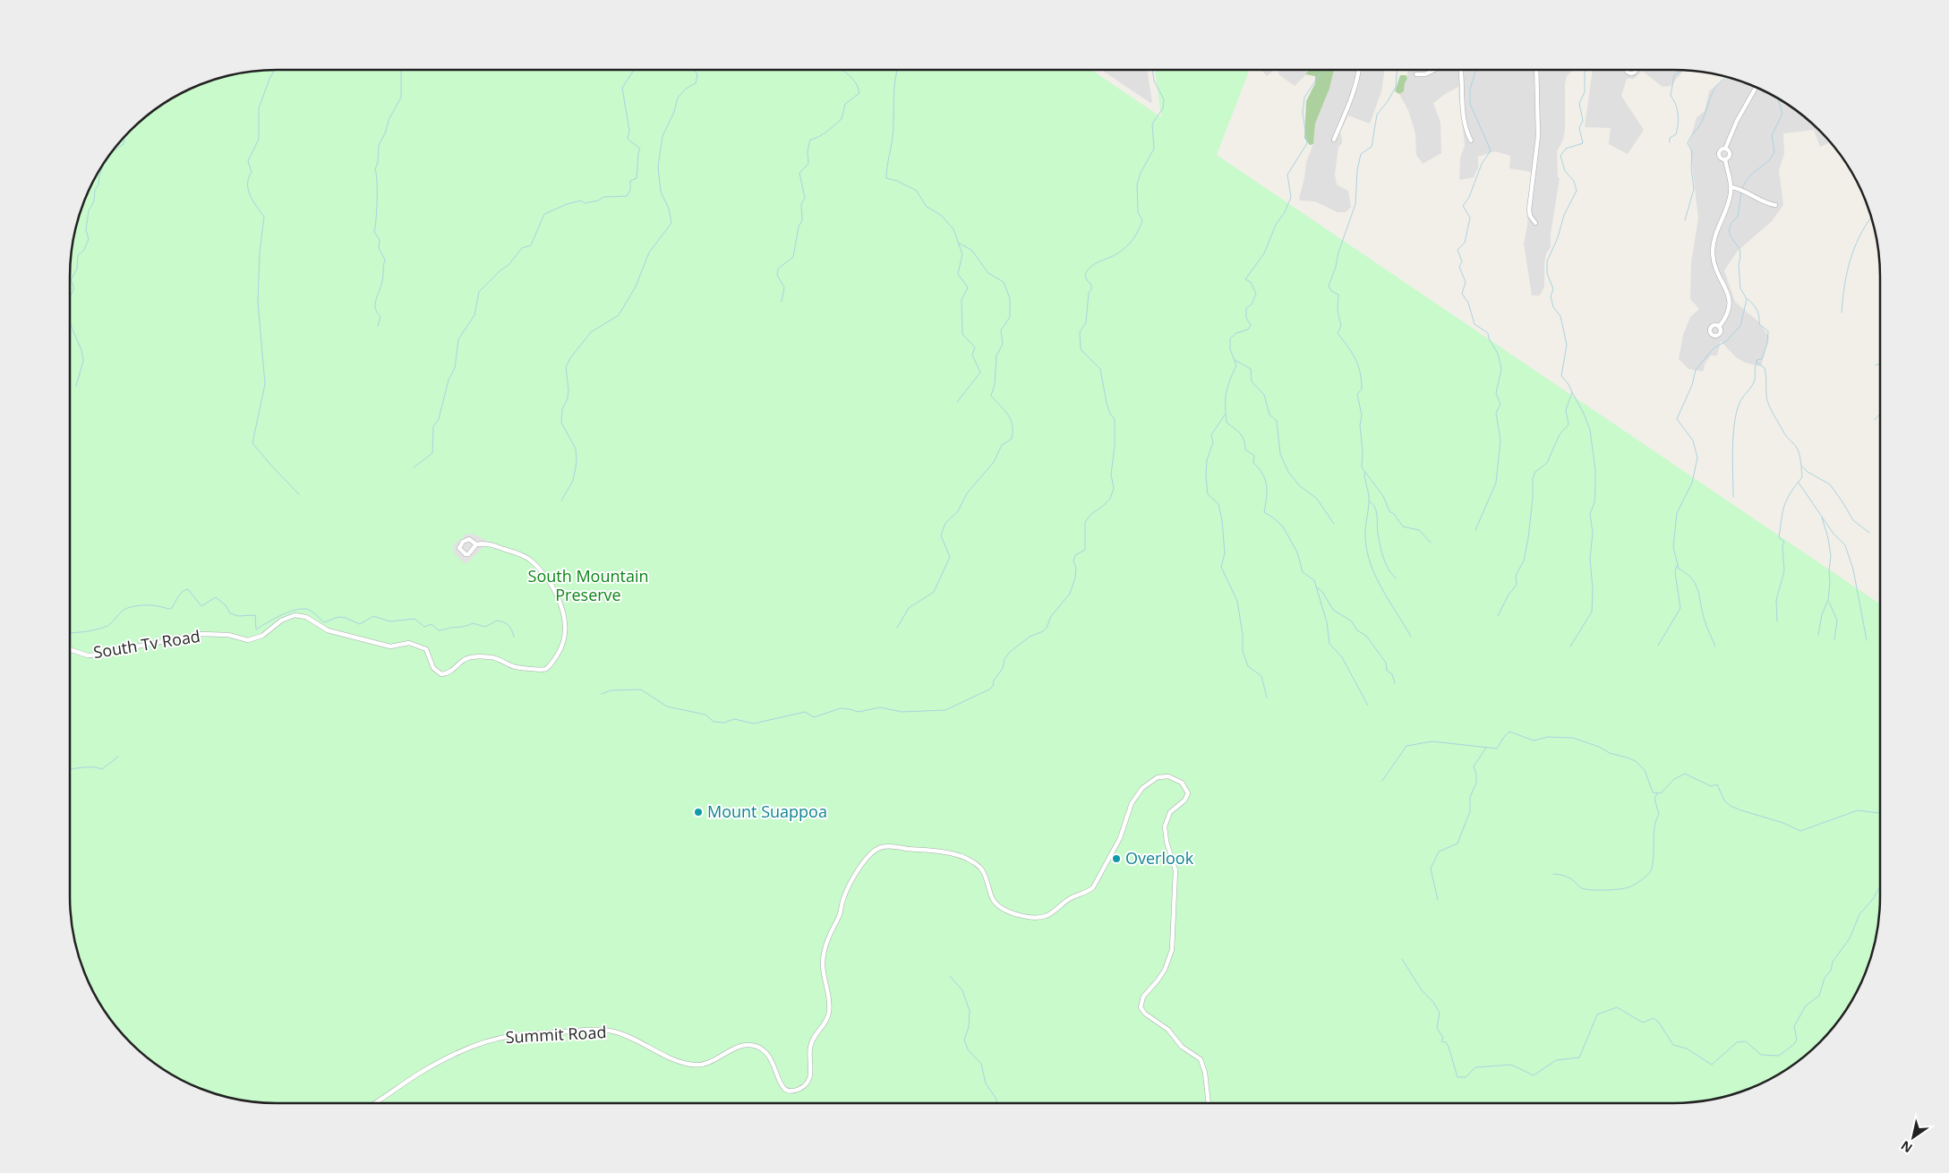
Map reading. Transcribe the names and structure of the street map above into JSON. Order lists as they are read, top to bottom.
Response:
{
  "streets": {
    "street": ["South Tv Road", "Summit Road"]
  },
  "parks": ["South Mountain Preserve"],
  "places": ["Mount Suappoa", "Overlook"],
  "north": "bottom left"
}
